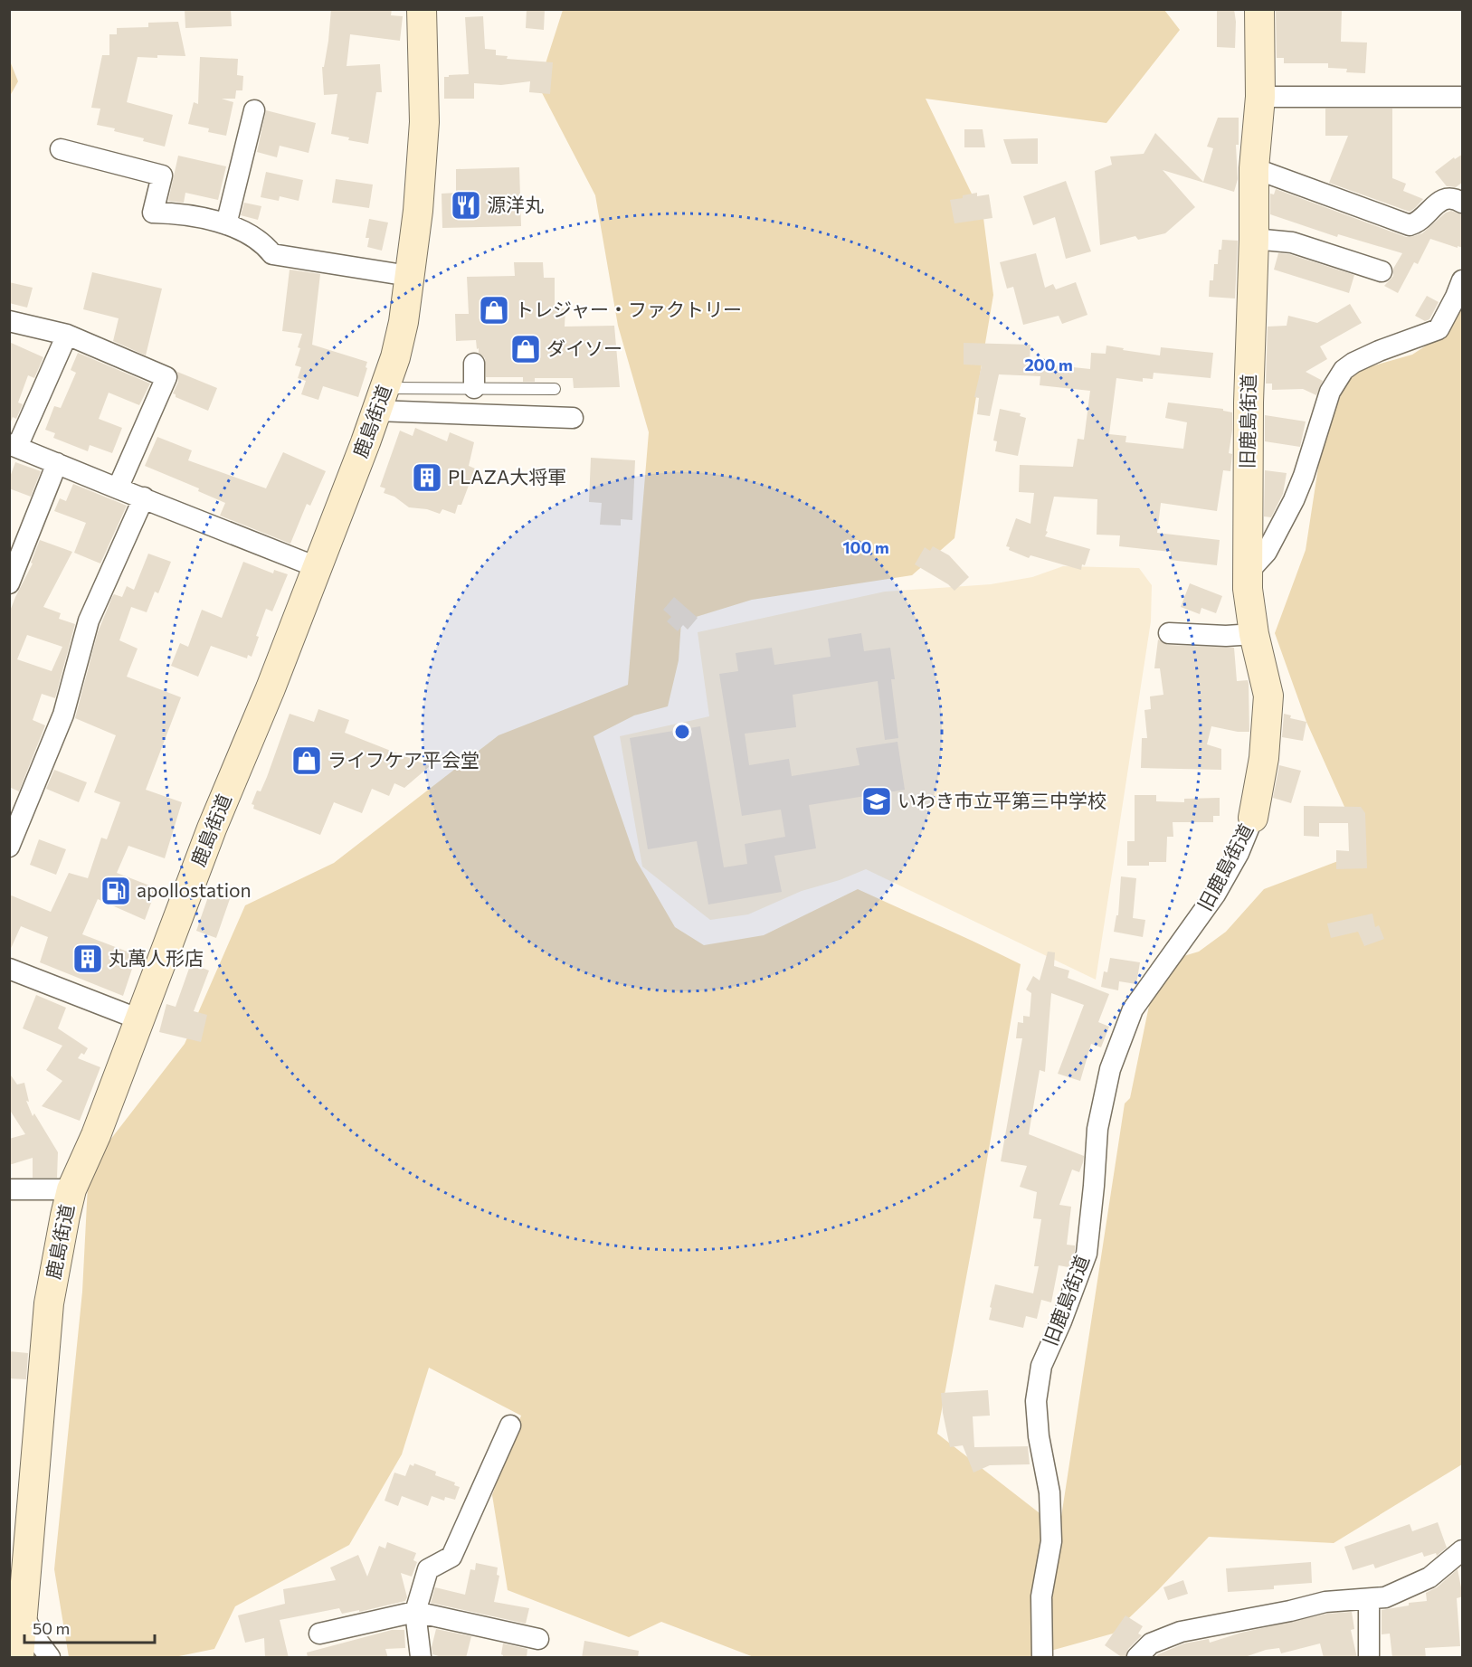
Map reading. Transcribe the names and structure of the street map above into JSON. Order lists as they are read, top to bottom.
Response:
{
  "streets": {
    "street": ["鹿島街道", "旧鹿島街道"]
  },
  "places": {
    "restaurant": ["源洋丸"],
    "shop": ["トレジャー・ファクトリー", "ダイソー", "ライフケア平会堂"],
    "building": ["PLAZA大将軍", "丸萬人形店"],
    "school or university": ["いわき市立平第三中学校"],
    "fuel station": ["apollostation"]
  },
  "scale_bar": "50 m",
  "rings": ["200 m", "100 m"]
}
